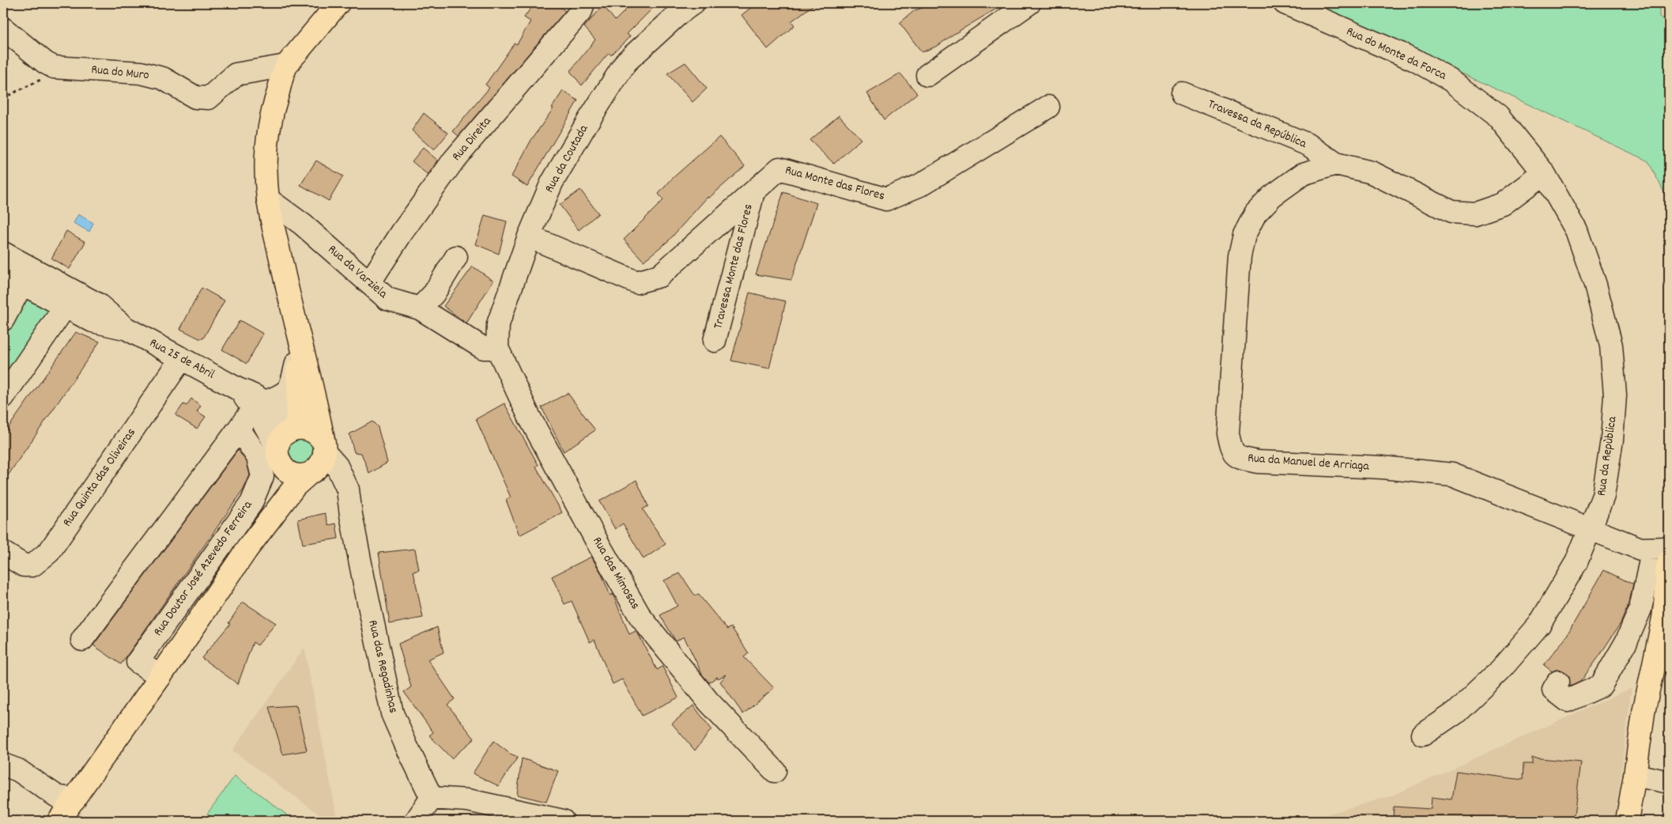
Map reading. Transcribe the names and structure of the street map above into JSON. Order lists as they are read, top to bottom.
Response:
{
  "streets": {
    "main road": ["Rua Doutor José Azevedo Ferreira"],
    "street": [
      "Rua do Monte da Forca",
      "Rua do Muro",
      "Travessa da República",
      "Rua Direita",
      "Rua da Coutada",
      "Rua Monte das Flores",
      "Travessa Monte das Flores",
      "Rua da Varziela",
      "Rua 25 de Abril",
      "Rua da Repùblica",
      "Rua da Manuel de Arriaga",
      "Rua Quinta das Oliveiras",
      "Rua das Mimosas",
      "Rua das Regadinhas"
    ]
  },
  "crossings": [
    ["Rua do Monte da Forca", "Travessa da República"],
    ["Rua do Monte da Forca", "Rua da Repùblica"],
    ["Travessa da República", "Rua da Repùblica"],
    ["Travessa da República", "Rua da Manuel de Arriaga"],
    ["Rua Direita", "Rua da Varziela"],
    ["Rua da Coutada", "Rua Monte das Flores"],
    ["Rua da Coutada", "Rua da Varziela"],
    ["Rua da Coutada", "Rua das Mimosas"],
    ["Rua Monte das Flores", "Travessa Monte das Flores"],
    ["Rua da Varziela", "Rua das Mimosas"],
    ["Rua 25 de Abril", "Rua Quinta das Oliveiras"],
    ["Rua da Repùblica", "Rua da Manuel de Arriaga"],
    ["Rua Doutor José Azevedo Ferreira", "Rua das Regadinhas"]
  ]
}
